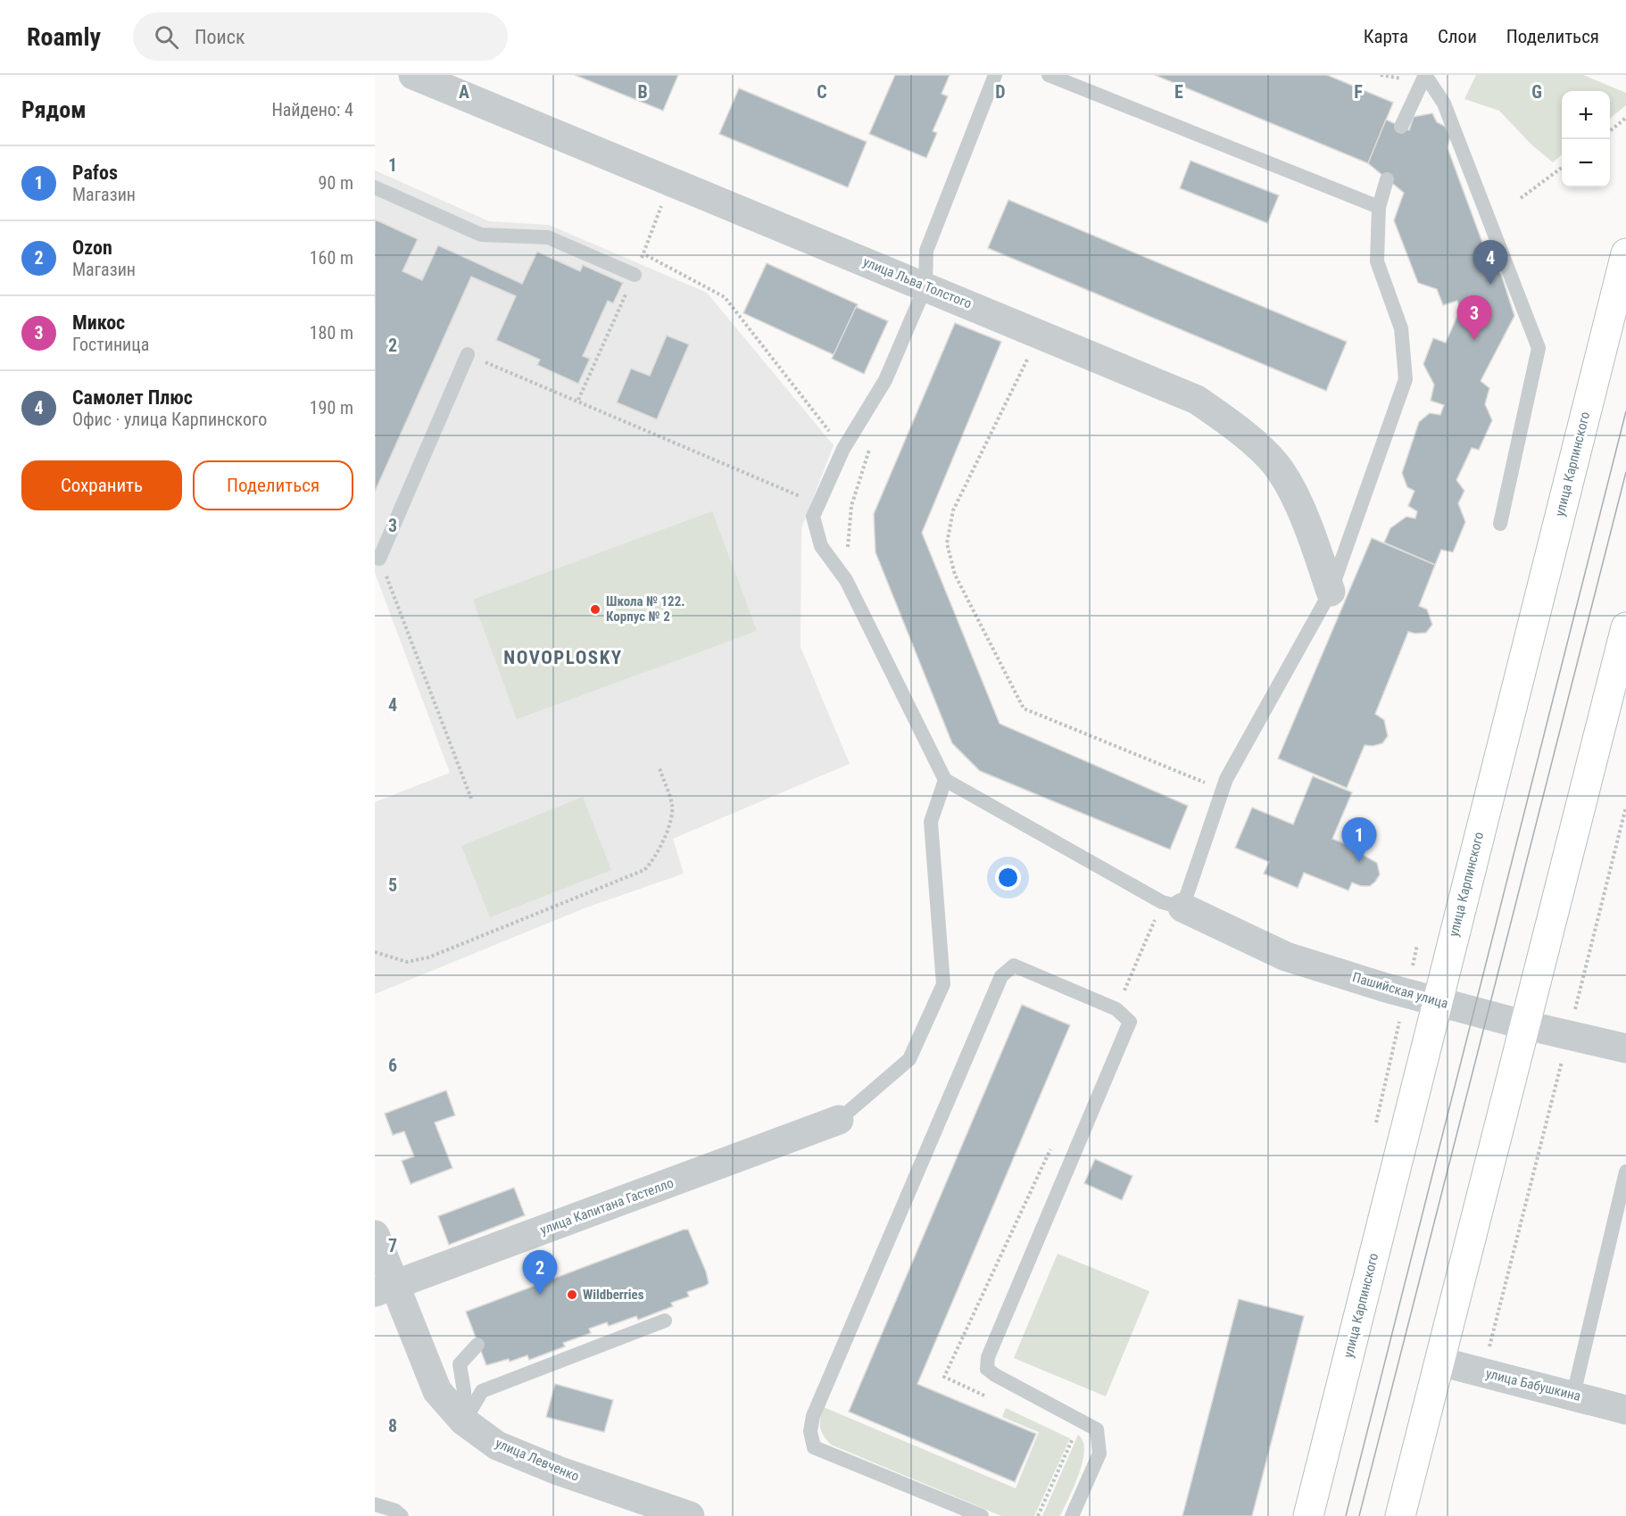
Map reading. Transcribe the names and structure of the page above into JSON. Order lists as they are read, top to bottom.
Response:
{
  "streets": {
    "main road": ["улица Карпинского"],
    "street": [
      "улица Льва Толстого",
      "Пашийская улица",
      "улица Капитана Гастелло",
      "улица Бабушкина",
      "улица Левченко"
    ]
  },
  "crossings": [
    ["улица Карпинского", "Пашийская улица"],
    ["улица Капитана Гастелло", "улица Левченко"]
  ],
  "districts": ["NOVOPLOSKY"],
  "places": ["Школа № 122. Корпус № 2", "Wildberries"],
  "page": {
    "header": "Roamly",
    "search": "Поиск",
    "nav": ["Карта", "Слои", "Поделиться"],
    "heading": ["Рядом", "Найдено: 4"],
    "map_buttons": ["+", "−"],
    "list": [
      {
        "mark": "1",
        "name": "Pafos",
        "note": "Магазин",
        "value": "90 m"
      },
      {
        "mark": "2",
        "name": "Ozon",
        "note": "Магазин",
        "value": "160 m"
      },
      {
        "mark": "3",
        "name": "Микос",
        "note": "Гостиница",
        "value": "180 m"
      },
      {
        "mark": "4",
        "name": "Самолет Плюс",
        "note": "Офис · улица Карпинского",
        "value": "190 m"
      }
    ],
    "pins": [
      "4",
      "3",
      "1",
      "2"
    ],
    "buttons": ["Сохранить", "Поделиться"]
  },
  "grid": {
    "columns": [
      "A",
      "B",
      "C",
      "D",
      "E",
      "F",
      "G"
    ],
    "rows": [
      "1",
      "2",
      "3",
      "4",
      "5",
      "6",
      "7",
      "8"
    ]
  }
}
